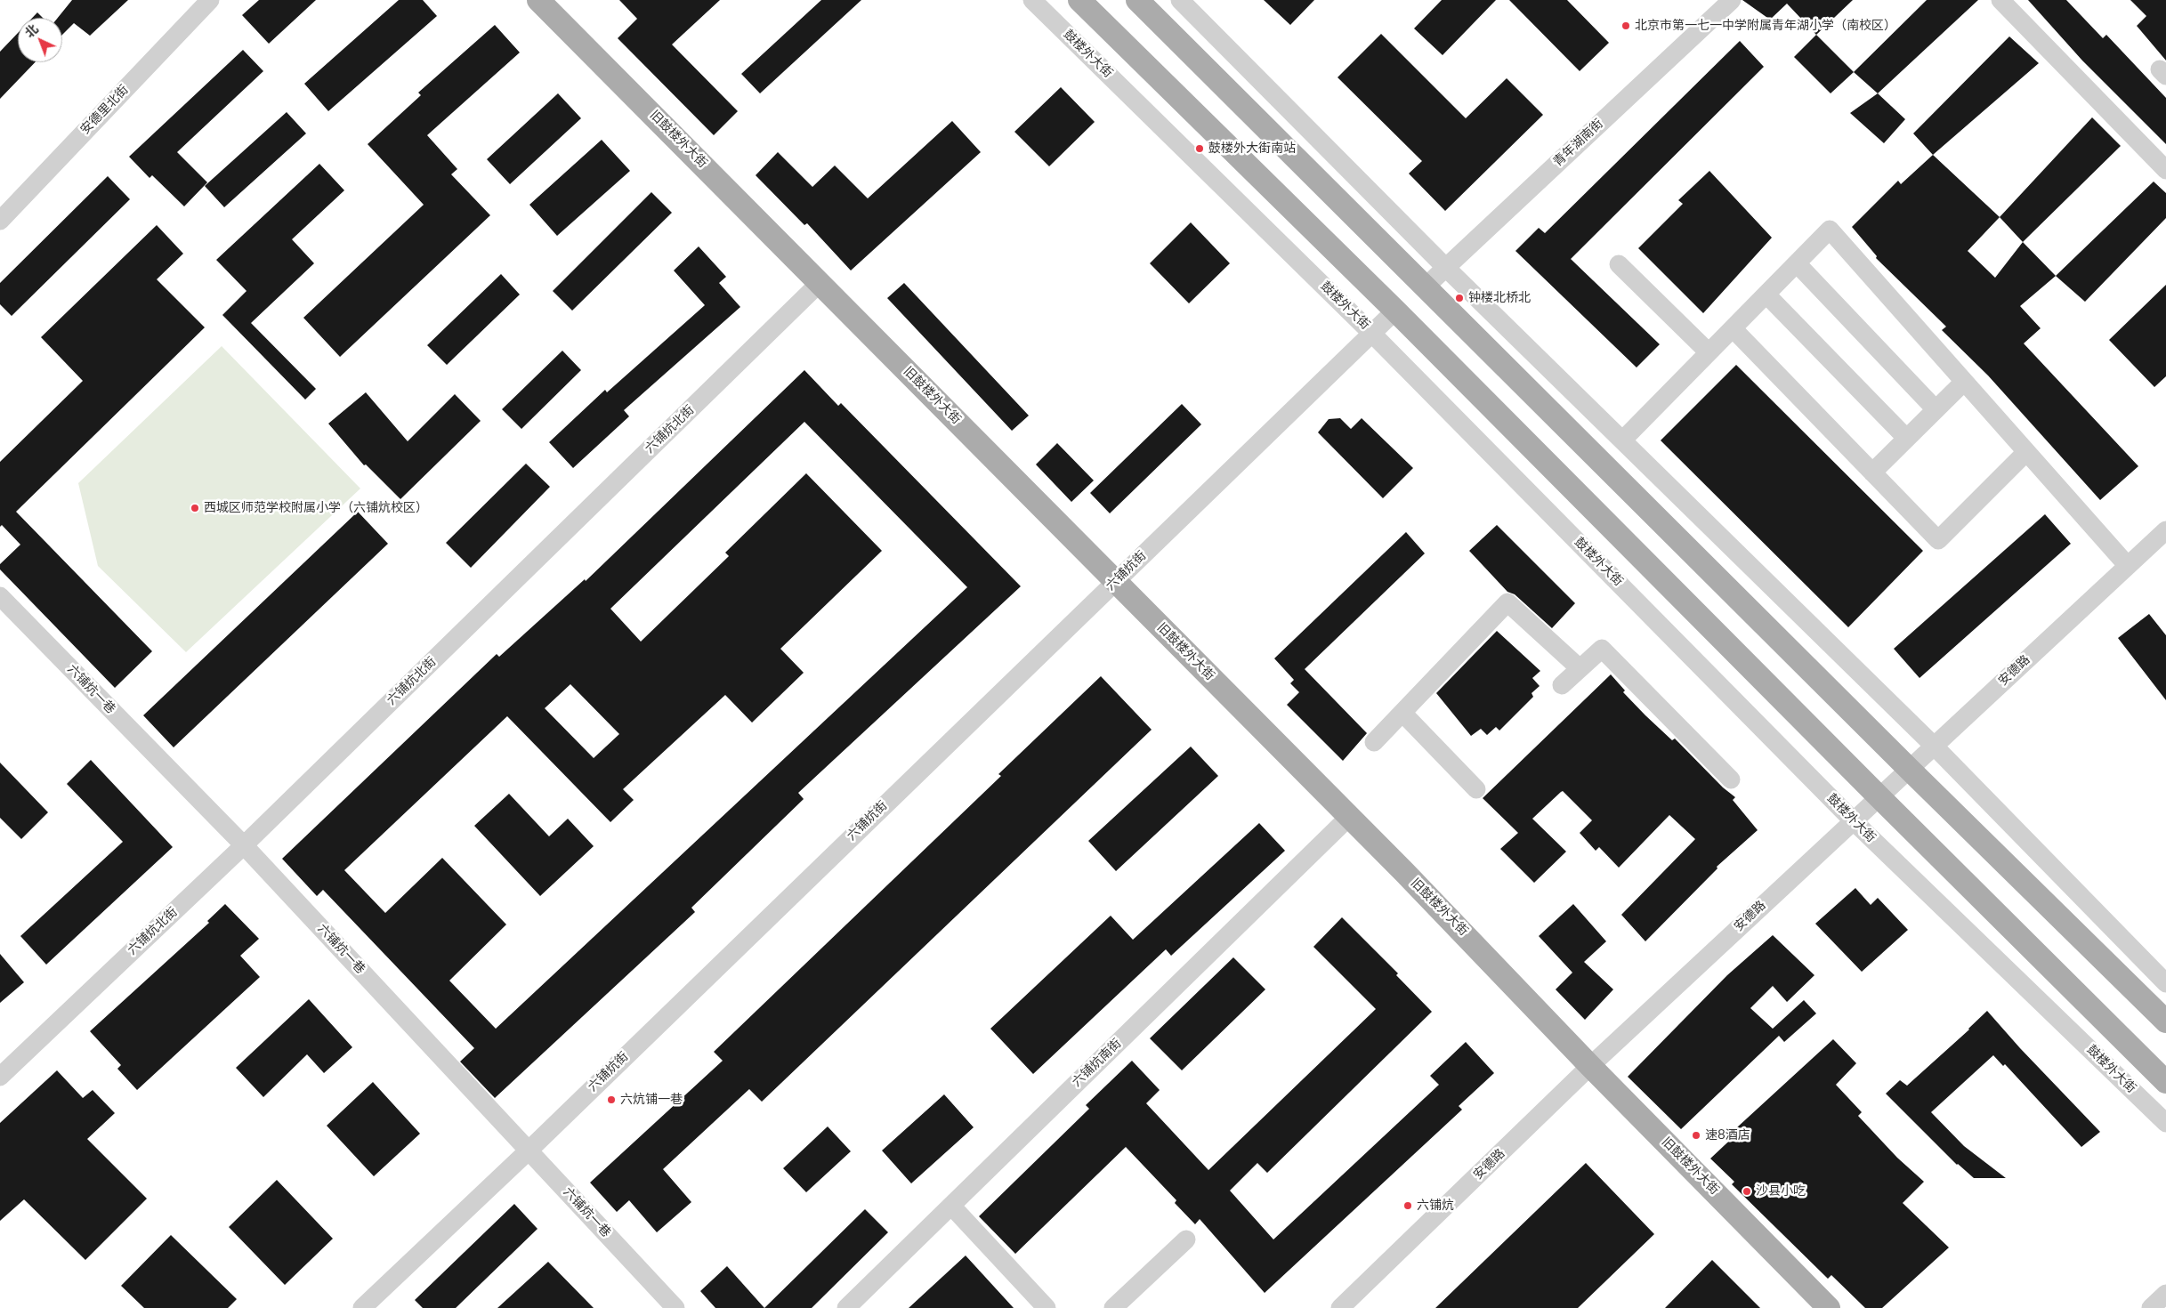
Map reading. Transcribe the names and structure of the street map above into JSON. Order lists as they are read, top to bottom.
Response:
{
  "streets": {
    "main road": ["旧鼓楼外大街"],
    "street": [
      "鼓楼外大街",
      "安德里北街",
      "青年湖南街",
      "六铺炕北街",
      "六铺炕街",
      "安德路",
      "六铺炕一巷",
      "六铺炕南街"
    ]
  },
  "crossings": [
    ["鼓楼外大街", "六铺炕街"],
    ["鼓楼外大街", "安德路"],
    ["旧鼓楼外大街", "六铺炕北街"],
    ["旧鼓楼外大街", "六铺炕街"],
    ["旧鼓楼外大街", "安德路"],
    ["旧鼓楼外大街", "六铺炕南街"],
    ["六铺炕北街", "六铺炕一巷"],
    ["六铺炕街", "六铺炕一巷"]
  ],
  "places": [
    "北京市第一七一中学附属青年湖小学（南校区）",
    "鼓楼外大街南站",
    "钟楼北桥北",
    "西城区师范学校附属小学（六铺炕校区）",
    "六炕铺一巷",
    "速8酒店",
    "沙县小吃",
    "六铺炕"
  ],
  "north": "top left"
}
